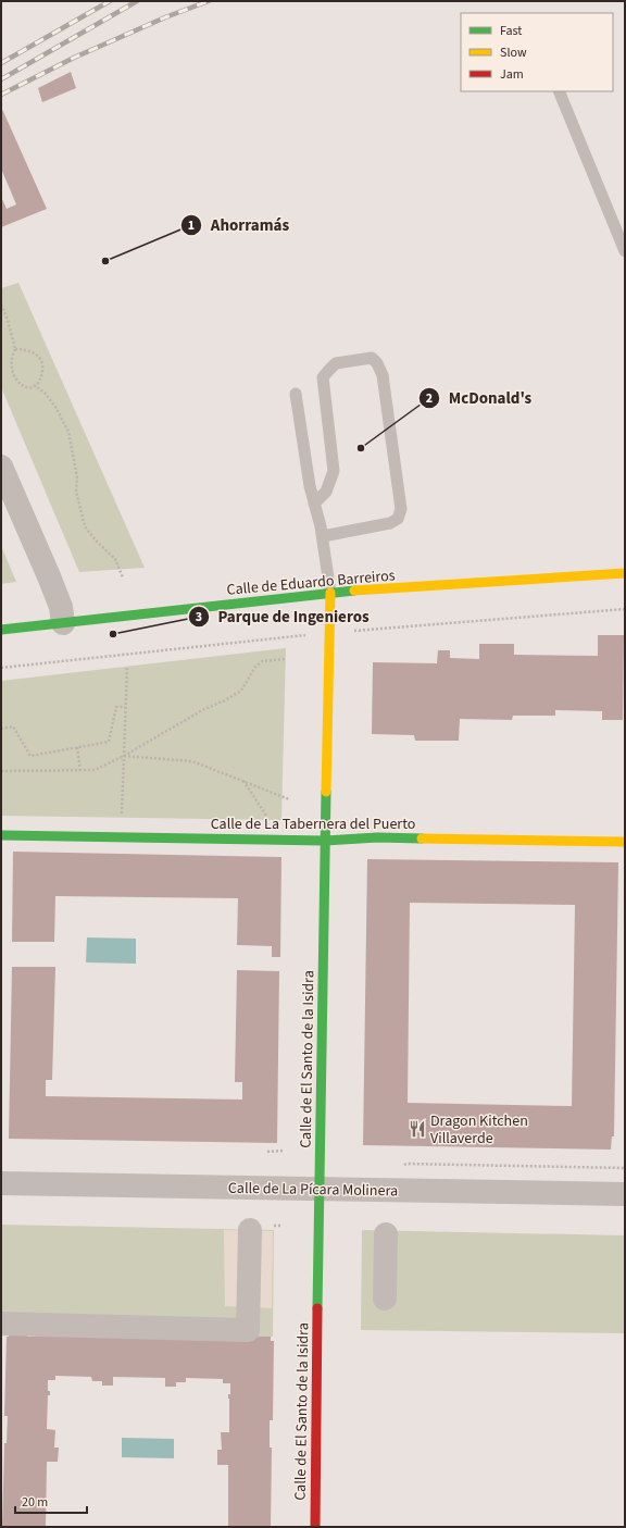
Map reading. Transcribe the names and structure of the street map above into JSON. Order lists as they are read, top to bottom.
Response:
{
  "streets": {
    "street": [
      "Calle de Eduardo Barreiros",
      "Calle de La Tabernera del Puerto",
      "Calle de El Santo de la Isidra",
      "Calle de La Pícara Molinera"
    ]
  },
  "crossings": [
    ["Calle de Eduardo Barreiros", "Calle de El Santo de la Isidra"],
    ["Calle de La Tabernera del Puerto", "Calle de El Santo de la Isidra"],
    ["Calle de El Santo de la Isidra", "Calle de La Pícara Molinera"]
  ],
  "places": {
    "other": ["Ahorramás", "McDonald's", "Parque de Ingenieros"],
    "restaurant": ["Dragon Kitchen Villaverde"]
  },
  "legend": ["Fast", "Slow", "Jam"],
  "scale_bar": "20 m"
}
